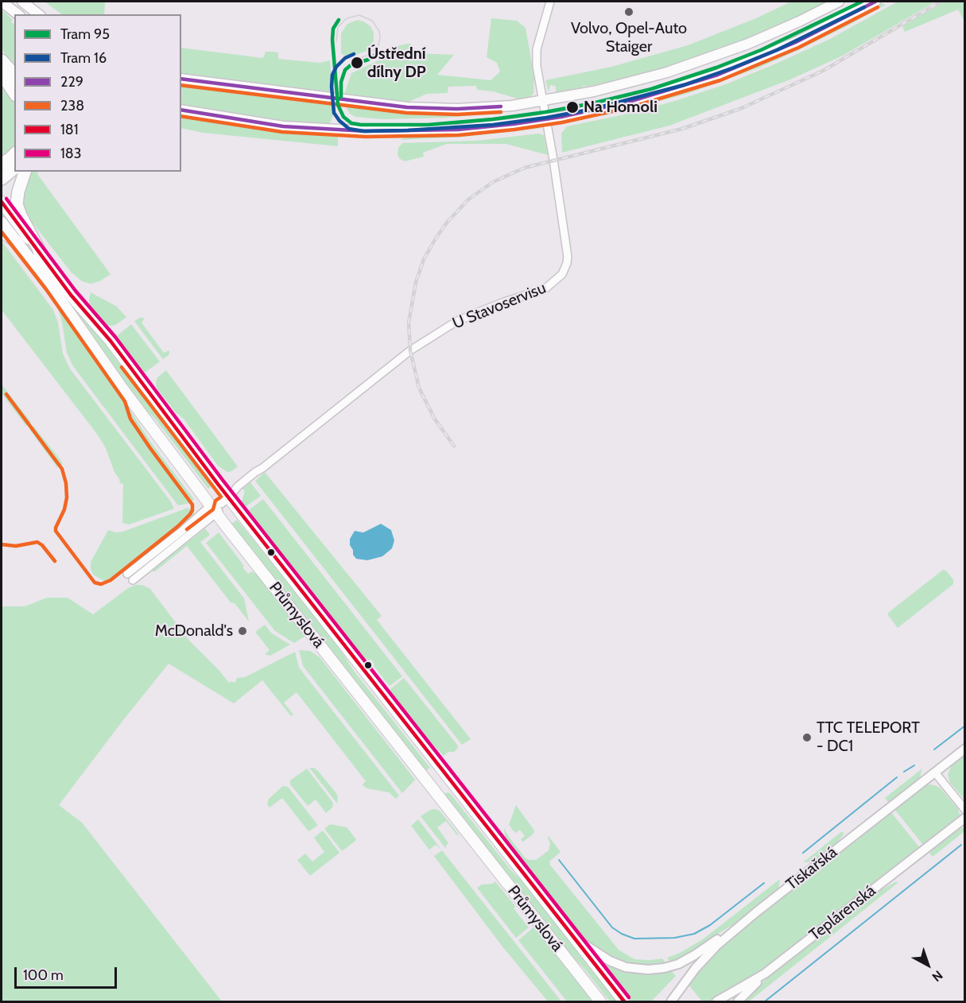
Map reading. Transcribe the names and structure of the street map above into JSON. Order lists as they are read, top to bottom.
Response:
{
  "streets": {
    "main road": ["Průmyslová"],
    "street": ["U Stavoservisu", "Tiskařská", "Teplárenská"]
  },
  "crossings": [
    ["U Stavoservisu", "Průmyslová"]
  ],
  "places": [
    "Volvo, Opel-Auto Staiger",
    "Ústřední dílny DP",
    "Na Homoli",
    "McDonald's",
    "TTC TELEPORT - DC1"
  ],
  "lines": [
    "tram line 95",
    "transit line 229",
    "tram line 16",
    "transit line 238",
    "transit line 183",
    "transit line 181"
  ],
  "legend": [
    "Tram 95",
    "Tram 16",
    "229",
    "238",
    "181",
    "183"
  ],
  "scale_bar": "100 m",
  "north": "bottom right"
}
